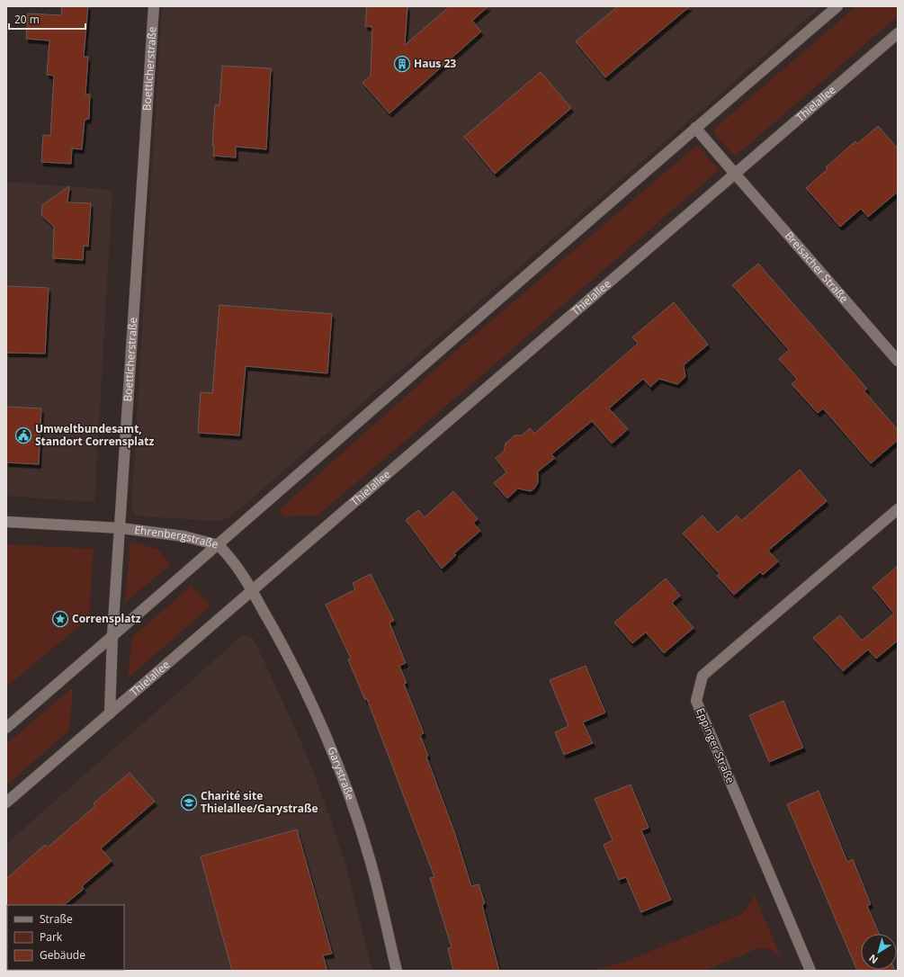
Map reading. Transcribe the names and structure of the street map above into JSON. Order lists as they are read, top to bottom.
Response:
{
  "streets": {
    "main road": [
      "Boetticherstraße",
      "Thielallee",
      "Breisacher Straße",
      "Ehrenbergstraße",
      "Eppinger Straße",
      "Garystraße"
    ]
  },
  "crossings": [
    ["Boetticherstraße", "Thielallee"],
    ["Boetticherstraße", "Ehrenbergstraße"],
    ["Thielallee", "Breisacher Straße"],
    ["Thielallee", "Ehrenbergstraße"],
    ["Thielallee", "Garystraße"],
    ["Ehrenbergstraße", "Garystraße"]
  ],
  "places": {
    "building": ["Haus 23"],
    "public building": ["Umweltbundesamt, Standort Corrensplatz"],
    "place": ["Corrensplatz"],
    "school or university": ["Charité site Thielallee/Garystraße"]
  },
  "legend": ["Straße", "Park", "Gebäude"],
  "scale_bar": "20 m",
  "north": "bottom left"
}
